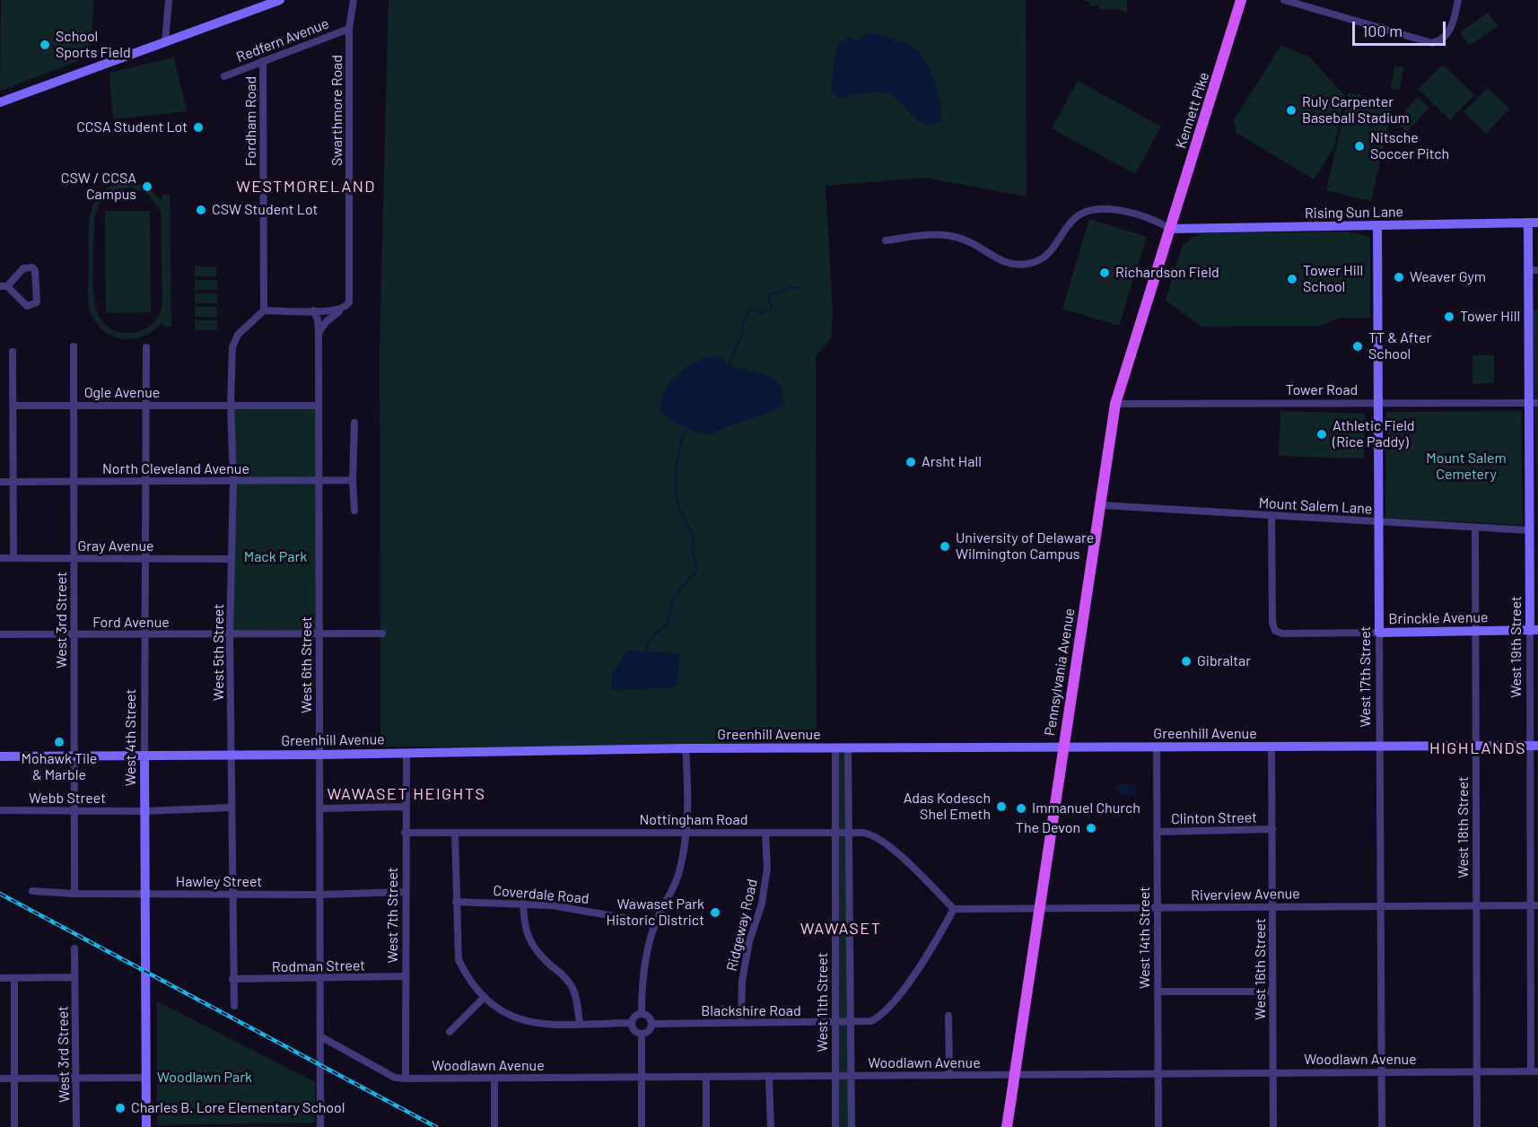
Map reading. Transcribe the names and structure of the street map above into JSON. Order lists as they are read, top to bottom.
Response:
{
  "streets": {
    "main road": ["Kennett Pike", "Pennsylvania Avenue"],
    "street": [
      "Redfern Avenue",
      "Swarthmore Road",
      "Fordham Road",
      "Rising Sun Lane",
      "Tower Road",
      "Ogle Avenue",
      "North Cleveland Avenue",
      "Mount Salem Lane",
      "Gray Avenue",
      "Brinckle Avenue",
      "West 3rd Street",
      "Ford Avenue",
      "West 19th Street",
      "West 5th Street",
      "West 6th Street",
      "West 17th Street",
      "Greenhill Avenue",
      "West 4th Street",
      "Webb Street",
      "Clinton Street",
      "Nottingham Road",
      "West 18th Street",
      "Hawley Street",
      "Coverdale Road",
      "Riverview Avenue",
      "West 7th Street",
      "Ridgeway Road",
      "West 14th Street",
      "Rodman Street",
      "West 16th Street",
      "West 11th Street",
      "Blackshire Road",
      "Woodlawn Avenue"
    ]
  },
  "crossings": [
    ["Redfern Avenue", "Swarthmore Road"],
    ["Redfern Avenue", "Fordham Road"],
    ["Kennett Pike", "Rising Sun Lane"],
    ["Kennett Pike", "Pennsylvania Avenue"],
    ["Fordham Road", "West 5th Street"],
    ["Rising Sun Lane", "West 19th Street"],
    ["Rising Sun Lane", "Pennsylvania Avenue"],
    ["Rising Sun Lane", "West 17th Street"],
    ["Tower Road", "West 19th Street"],
    ["Tower Road", "Pennsylvania Avenue"],
    ["Tower Road", "West 17th Street"],
    ["Ogle Avenue", "West 3rd Street"],
    ["Ogle Avenue", "West 5th Street"],
    ["Ogle Avenue", "West 6th Street"],
    ["Ogle Avenue", "West 4th Street"],
    ["North Cleveland Avenue", "West 3rd Street"],
    ["North Cleveland Avenue", "West 5th Street"],
    ["North Cleveland Avenue", "West 6th Street"],
    ["North Cleveland Avenue", "West 4th Street"],
    ["Mount Salem Lane", "Brinckle Avenue"],
    ["Mount Salem Lane", "West 19th Street"],
    ["Mount Salem Lane", "Pennsylvania Avenue"],
    ["Mount Salem Lane", "West 17th Street"],
    ["Mount Salem Lane", "West 18th Street"],
    ["Gray Avenue", "West 3rd Street"],
    ["Gray Avenue", "West 5th Street"],
    ["Gray Avenue", "West 4th Street"],
    ["Brinckle Avenue", "West 19th Street"],
    ["Brinckle Avenue", "West 17th Street"],
    ["Brinckle Avenue", "West 18th Street"],
    ["West 3rd Street", "Ford Avenue"],
    ["West 3rd Street", "Greenhill Avenue"],
    ["West 3rd Street", "Webb Street"],
    ["West 3rd Street", "Hawley Street"],
    ["Ford Avenue", "West 5th Street"],
    ["Ford Avenue", "West 6th Street"],
    ["Ford Avenue", "West 4th Street"],
    ["West 19th Street", "Greenhill Avenue"],
    ["West 19th Street", "Riverview Avenue"],
    ["West 19th Street", "Woodlawn Avenue"],
    ["West 5th Street", "Greenhill Avenue"],
    ["West 5th Street", "Webb Street"],
    ["West 5th Street", "Hawley Street"],
    ["West 5th Street", "Rodman Street"],
    ["West 6th Street", "Greenhill Avenue"],
    ["West 6th Street", "Hawley Street"],
    ["West 6th Street", "Rodman Street"],
    ["West 6th Street", "Woodlawn Avenue"],
    ["Pennsylvania Avenue", "Greenhill Avenue"],
    ["Pennsylvania Avenue", "Riverview Avenue"],
    ["Pennsylvania Avenue", "Woodlawn Avenue"],
    ["West 17th Street", "Greenhill Avenue"],
    ["West 17th Street", "Riverview Avenue"],
    ["West 17th Street", "Woodlawn Avenue"],
    ["Greenhill Avenue", "West 4th Street"],
    ["Greenhill Avenue", "West 18th Street"],
    ["Greenhill Avenue", "West 7th Street"],
    ["Greenhill Avenue", "West 14th Street"],
    ["Greenhill Avenue", "West 16th Street"],
    ["Greenhill Avenue", "West 11th Street"],
    ["West 4th Street", "Webb Street"],
    ["West 4th Street", "Hawley Street"],
    ["Clinton Street", "West 14th Street"],
    ["Clinton Street", "West 16th Street"],
    ["Nottingham Road", "Riverview Avenue"],
    ["Nottingham Road", "West 7th Street"],
    ["Nottingham Road", "Ridgeway Road"],
    ["Nottingham Road", "West 11th Street"],
    ["Nottingham Road", "Blackshire Road"],
    ["West 18th Street", "Riverview Avenue"],
    ["West 18th Street", "Woodlawn Avenue"],
    ["Hawley Street", "West 7th Street"],
    ["Riverview Avenue", "West 14th Street"],
    ["Riverview Avenue", "West 16th Street"],
    ["Riverview Avenue", "Blackshire Road"],
    ["West 7th Street", "Rodman Street"],
    ["West 7th Street", "Woodlawn Avenue"],
    ["Ridgeway Road", "Blackshire Road"],
    ["West 14th Street", "Woodlawn Avenue"],
    ["West 16th Street", "Woodlawn Avenue"],
    ["West 11th Street", "Blackshire Road"],
    ["West 11th Street", "Woodlawn Avenue"]
  ],
  "districts": [
    "WESTMORELAND",
    "HIGHLANDS",
    "WAWASET HEIGHTS",
    "WAWASET"
  ],
  "parks": ["Mount Salem Cemetery", "Mack Park", "Woodlawn Park"],
  "places": [
    "School Sports Field",
    "Ruly Carpenter Baseball Stadium",
    "CCSA Student Lot",
    "Nitsche Soccer Pitch",
    "CSW / CCSA Campus",
    "CSW Student Lot",
    "Richardson Field",
    "Weaver Gym",
    "Tower Hill School",
    "Tower Hill",
    "TT & After School",
    "Athletic Field (Rice Paddy)",
    "Arsht Hall",
    "University of Delaware Wilmington Campus",
    "Gibraltar",
    "Mohawk Tile & Marble",
    "Adas Kodesch Shel Emeth",
    "Immanuel Church",
    "The Devon",
    "Wawaset Park Historic District",
    "Charles B. Lore Elementary School"
  ],
  "scale_bar": "100 m"
}
